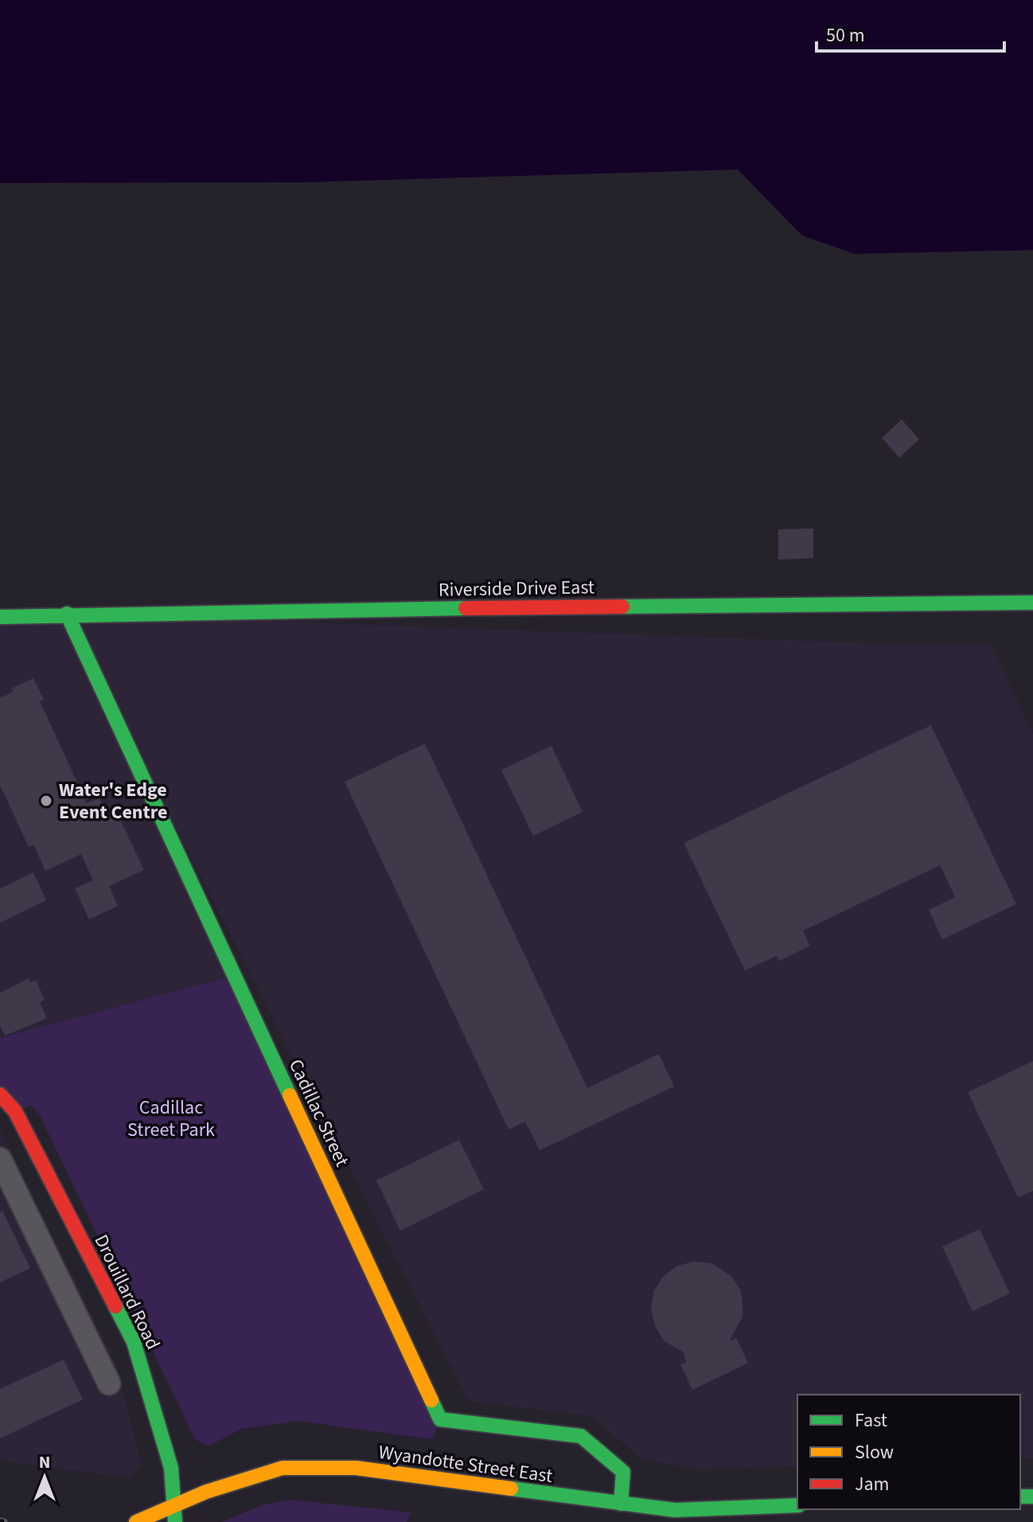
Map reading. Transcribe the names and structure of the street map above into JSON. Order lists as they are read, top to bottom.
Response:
{
  "streets": {
    "main road": [
      "Riverside Drive East",
      "Cadillac Street",
      "Drouillard Road",
      "Wyandotte Street East"
    ]
  },
  "crossings": [
    ["Riverside Drive East", "Cadillac Street"],
    ["Cadillac Street", "Wyandotte Street East"],
    ["Drouillard Road", "Wyandotte Street East"]
  ],
  "parks": ["Cadillac Street Park"],
  "places": ["Water's Edge Event Centre"],
  "legend": ["Fast", "Slow", "Jam"],
  "scale_bar": "50 m",
  "north": "top"
}
